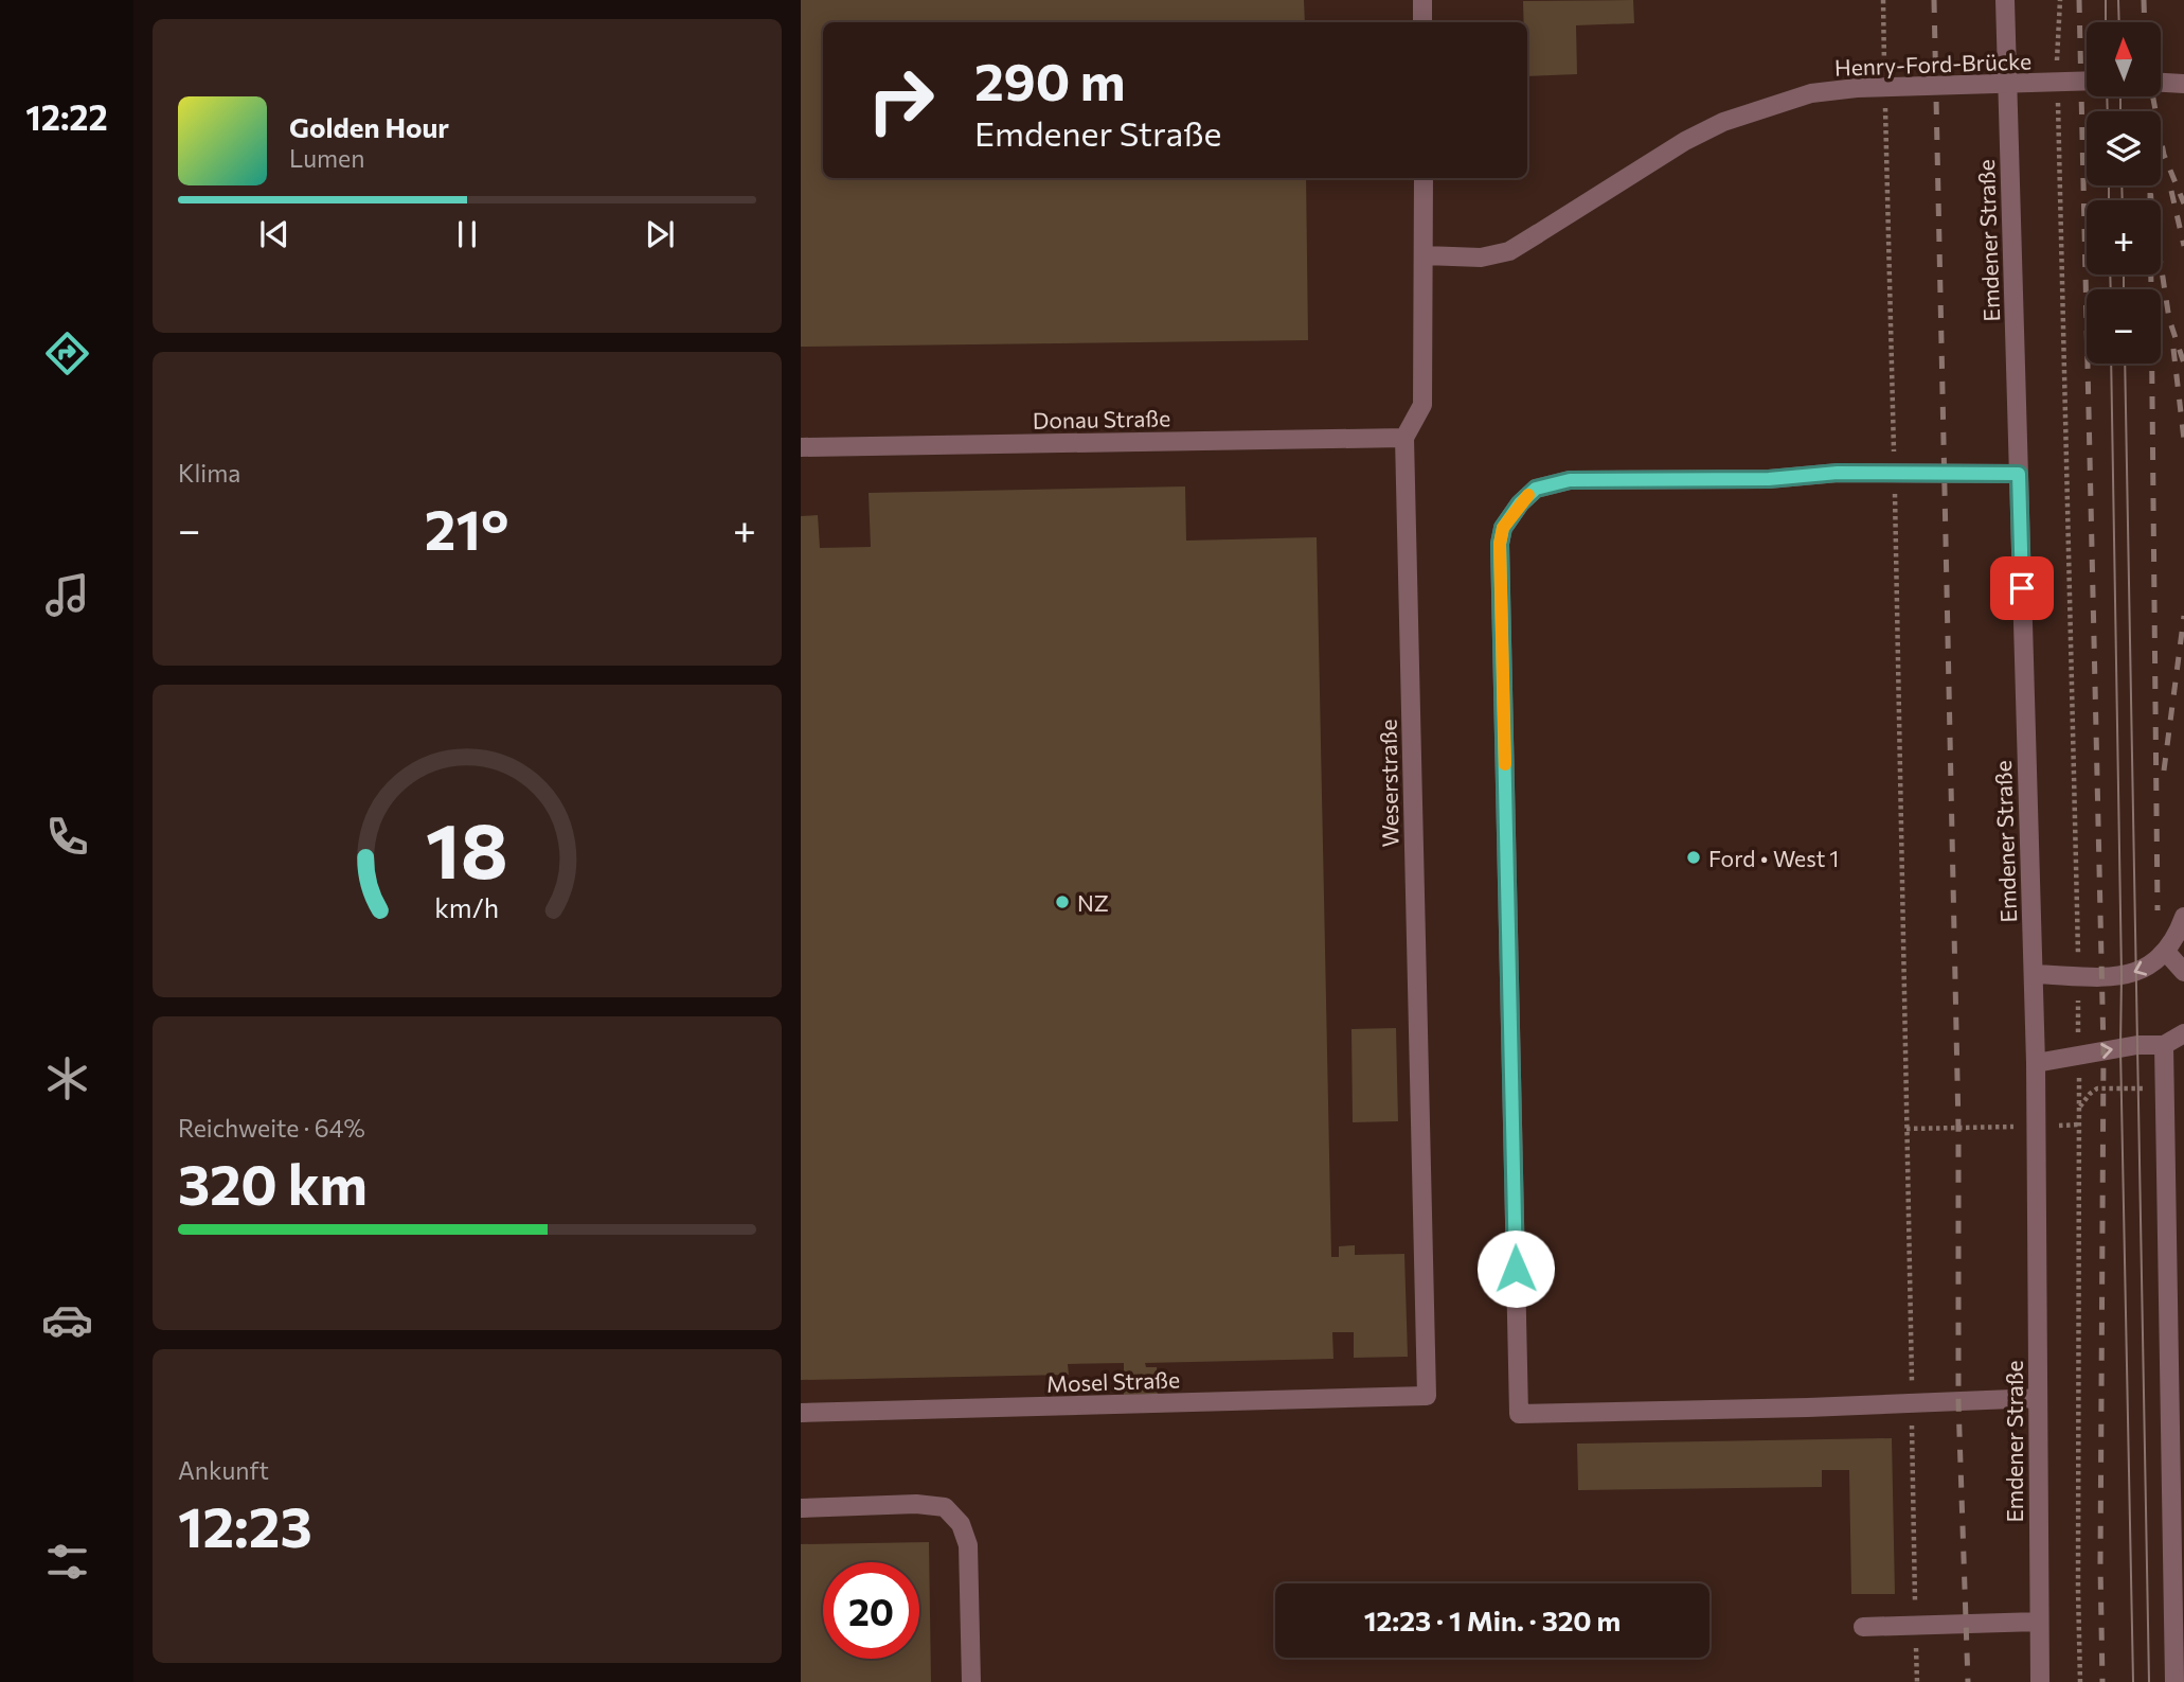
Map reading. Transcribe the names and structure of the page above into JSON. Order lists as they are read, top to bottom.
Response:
{
  "streets": {
    "street": [
      "Henry-Ford-Brücke",
      "Emdener Straße",
      "Donau Straße",
      "Weserstraße",
      "Mosel Straße"
    ]
  },
  "crossings": [
    ["Donau Straße", "Weserstraße"],
    ["Weserstraße", "Mosel Straße"]
  ],
  "places": ["Ford • West 1", "NZ"],
  "north": "top",
  "page": {
    "tabs": "12:22",
    "map_buttons": ["+", "−"],
    "turn": ["290 m", "Emdener Straße"],
    "song": ["Golden Hour", "Lumen"],
    "tile": [
      "Klima",
      ["Reichweite · 64%", "320 km"],
      ["Ankunft", "12:23"]
    ],
    "heat": ["−", "21°", "+"],
    "limit": "20",
    "trip": "12:23 · 1 Min. · 320 m",
    "gauge": ["18", "km/h"]
  }
}
